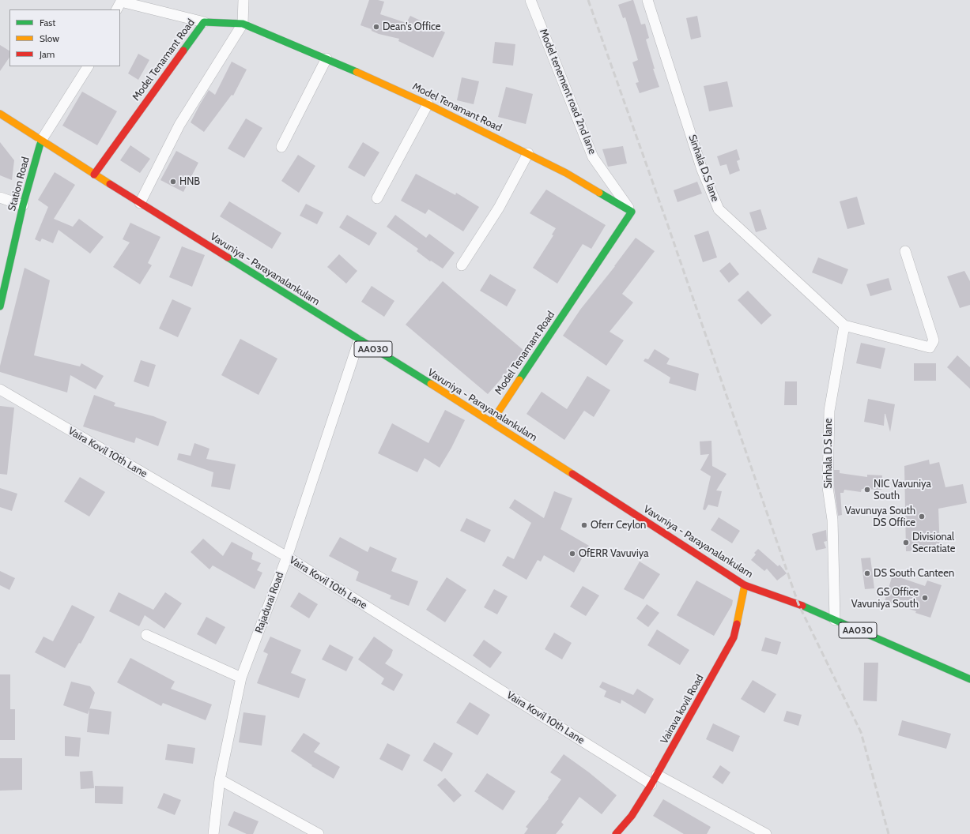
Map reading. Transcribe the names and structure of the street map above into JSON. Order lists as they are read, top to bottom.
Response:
{
  "streets": {
    "main road": [
      "Model Tenamant Road",
      "Station Road",
      "Vavuniya - Parayanalankulam",
      "AA030",
      "Vairava kovil Road"
    ],
    "street": [
      "Model tenement road 2nd lane",
      "Sinhala D.S lane",
      "Vaira Kovil 10th Lane",
      "Rajadurai Road"
    ]
  },
  "crossings": [
    ["Model Tenamant Road", "Model tenement road 2nd lane"],
    ["Model Tenamant Road", "Vavuniya - Parayanalankulam"],
    ["Sinhala D.S lane", "Vavuniya - Parayanalankulam"],
    ["Station Road", "Vavuniya - Parayanalankulam"],
    ["Vavuniya - Parayanalankulam", "Rajadurai Road"],
    ["Vavuniya - Parayanalankulam", "Vairava kovil Road"],
    ["Vaira Kovil 10th Lane", "Rajadurai Road"],
    ["Vaira Kovil 10th Lane", "Vairava kovil Road"]
  ],
  "places": [
    "Dean's Office",
    "HNB",
    "NIC Vavuniya South",
    "Vavunuya South DS Office",
    "Oferr Ceylon",
    "Divisional Secratiate",
    "OfERR Vavuviya",
    "DS South Canteen",
    "GS Office Vavuniya South"
  ],
  "legend": ["Fast", "Slow", "Jam"]
}
